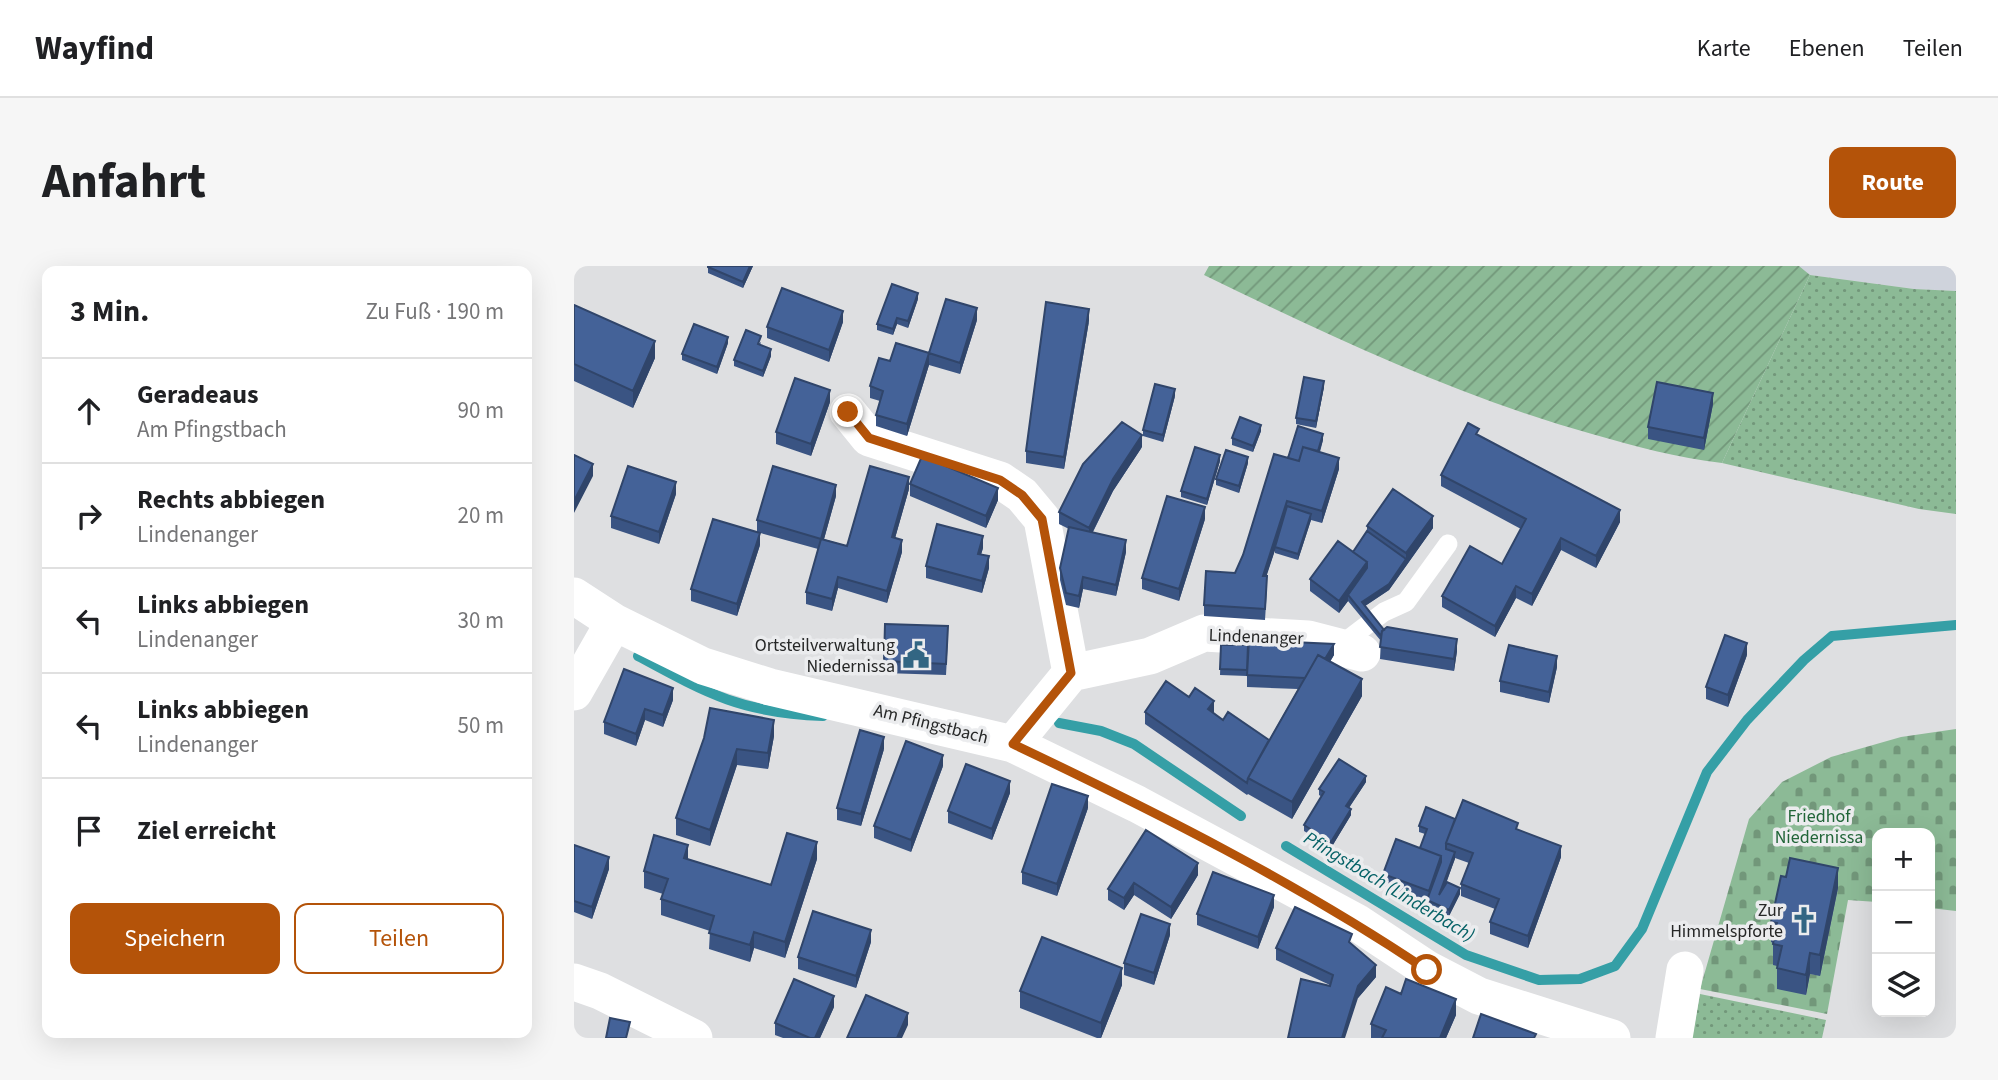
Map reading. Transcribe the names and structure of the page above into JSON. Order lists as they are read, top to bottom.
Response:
{
  "streets": {
    "street": ["Lindenanger", "Am Pfingstbach"]
  },
  "water": ["Pfingstbach (Linderbach)"],
  "parks": ["Friedhof Niedernissa"],
  "places": {
    "public building": ["Ortsteilverwaltung Niedernissa"],
    "church": ["Zur Himmelspforte"]
  },
  "page": {
    "header": "Wayfind",
    "nav": ["Karte", "Ebenen", "Teilen"],
    "title": "Anfahrt",
    "buttons": [
      "Route",
      ["Speichern", "Teilen"]
    ],
    "heading": ["3 Min.", "Zu Fuß · 190 m"],
    "list": [
      ["Geradeaus", "Am Pfingstbach", "90 m"],
      ["Rechts abbiegen", "Lindenanger", "20 m"],
      ["Links abbiegen", "Lindenanger", "30 m"],
      ["Links abbiegen", "Lindenanger", "50 m"],
      "Ziel erreicht"
    ],
    "map_buttons": ["+", "−"]
  }
}
